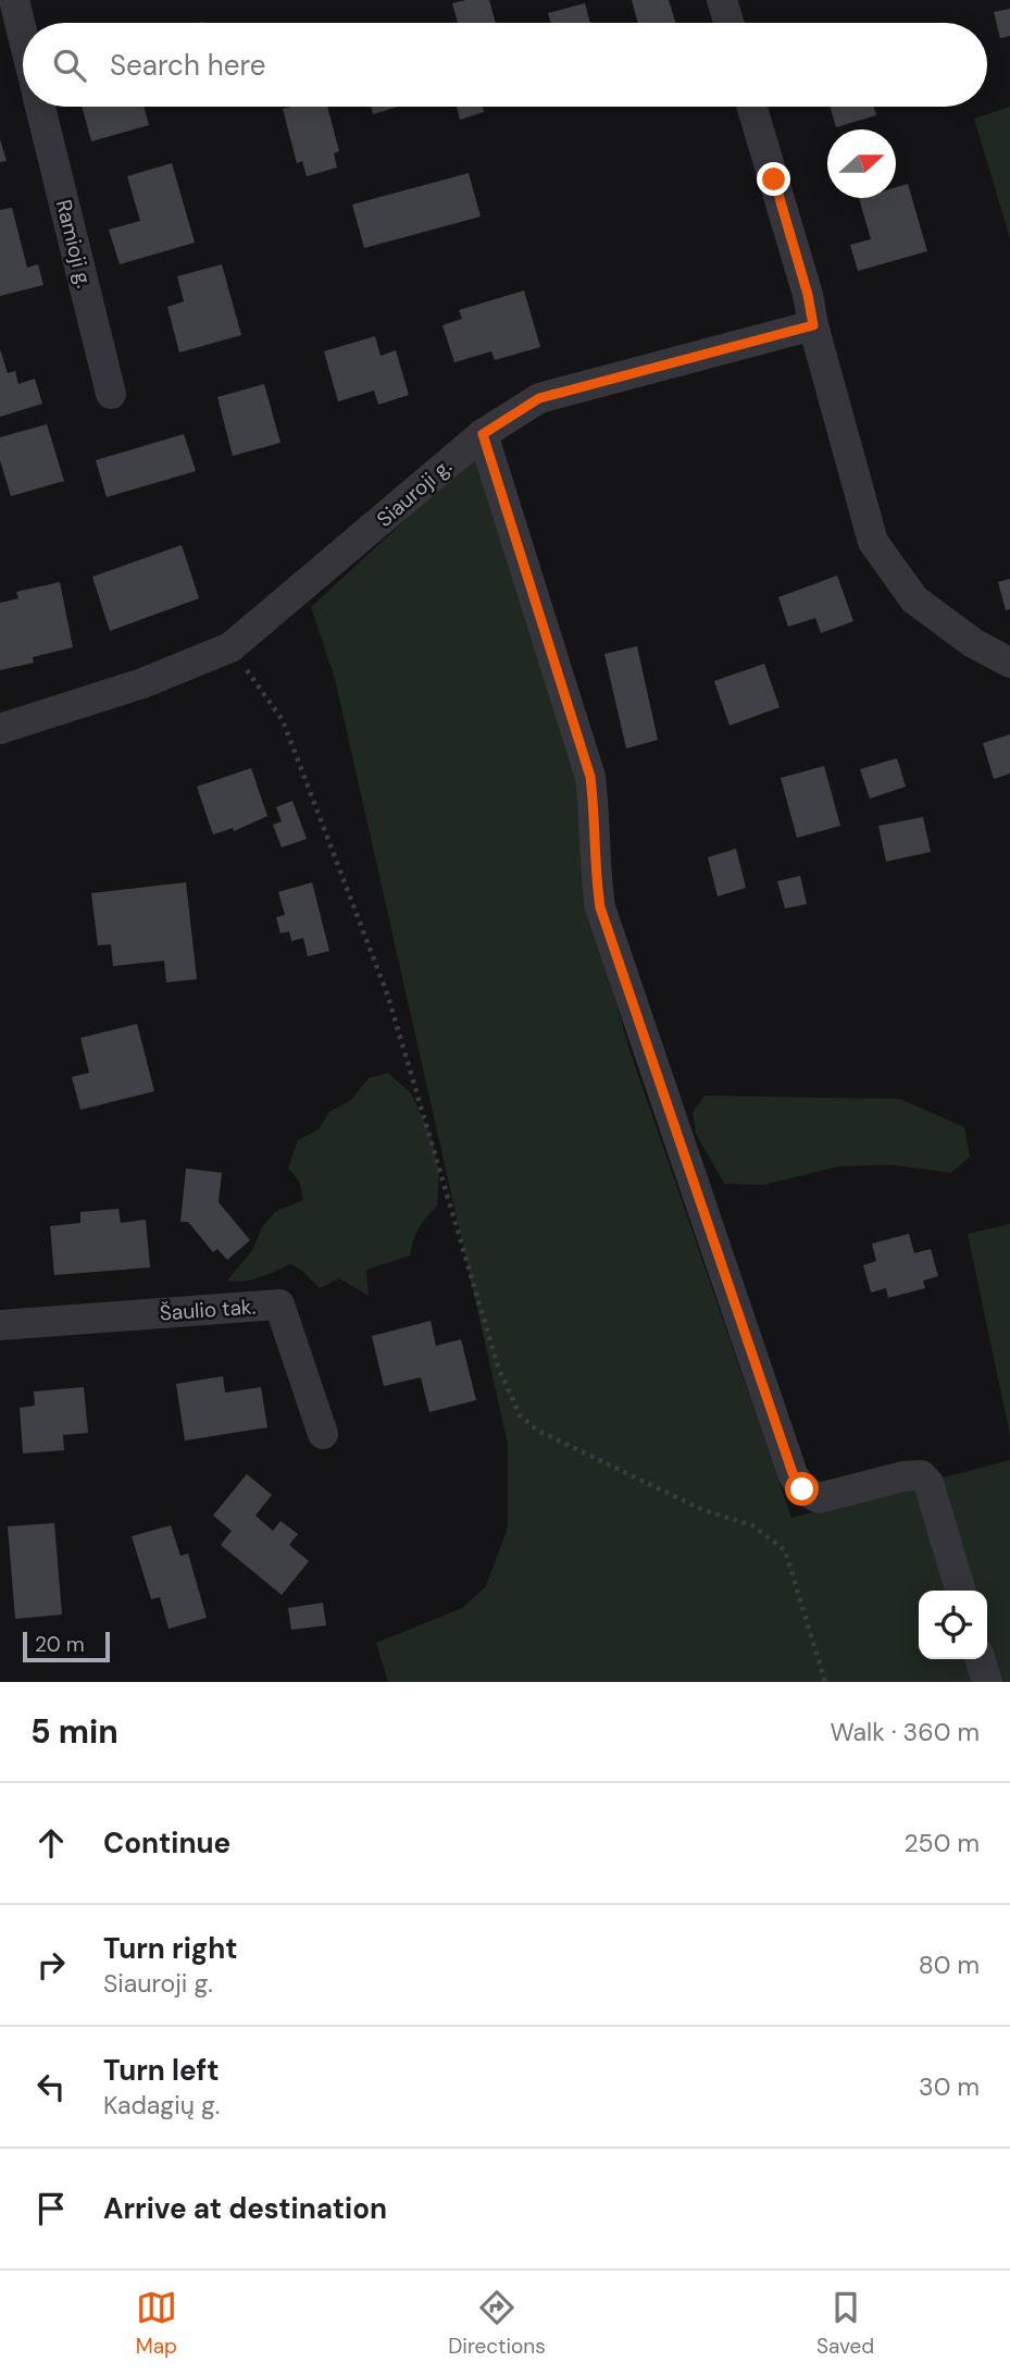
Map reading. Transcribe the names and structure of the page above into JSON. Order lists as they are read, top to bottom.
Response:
{
  "streets": {
    "street": ["Ramioji g.", "Siauroji g.", "Šaulio tak."]
  },
  "scale_bar": "20 m",
  "north": "right",
  "page": {
    "search": "Search here",
    "scale": "20 m",
    "heading": ["5 min", "Walk · 360 m"],
    "list": [
      ["Continue", "250 m"],
      ["Turn right", "Siauroji g.", "80 m"],
      ["Turn left", "Kadagių g.", "30 m"],
      "Arrive at destination"
    ],
    "nav": ["Map", "Directions", "Saved"]
  }
}
